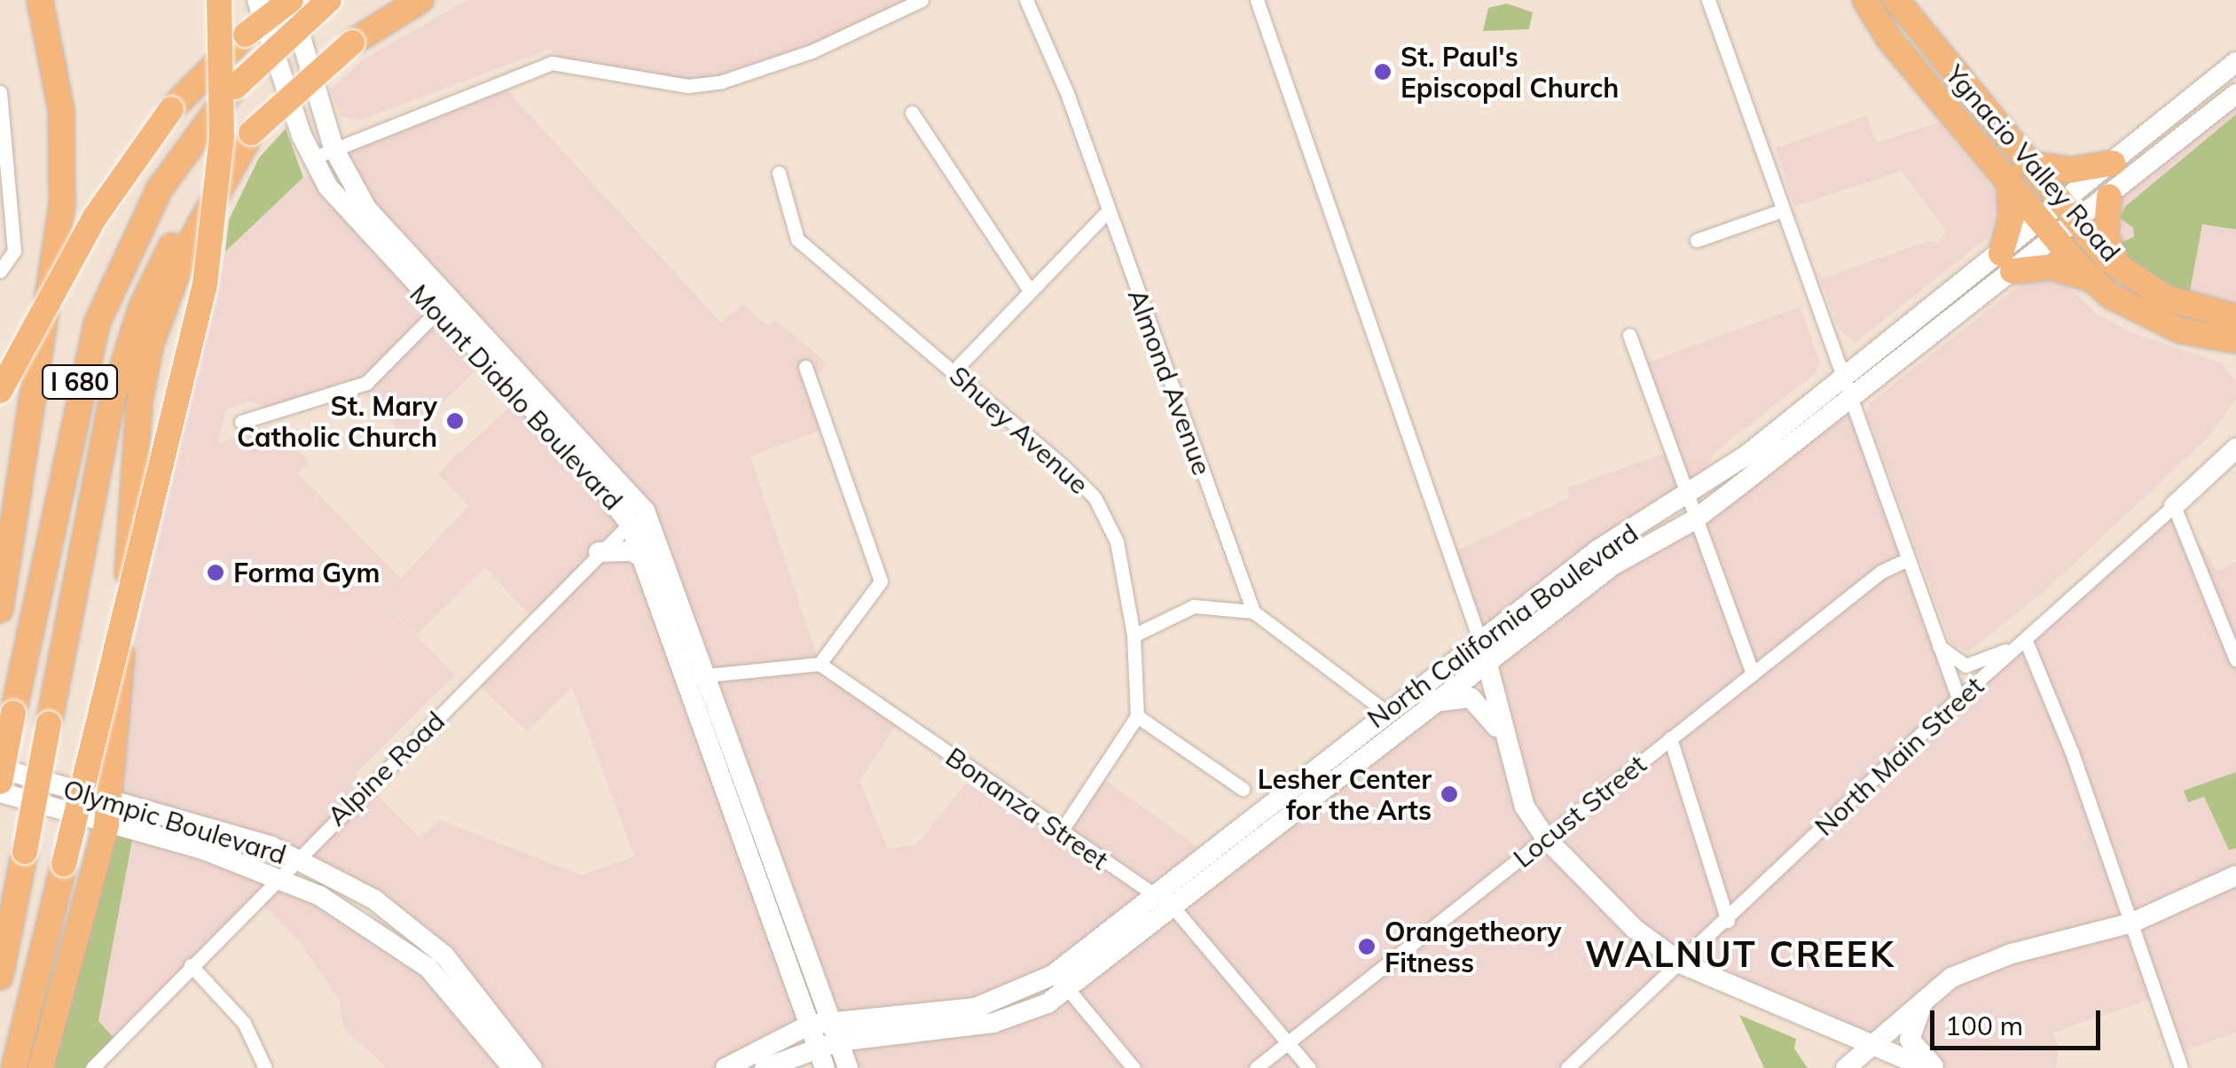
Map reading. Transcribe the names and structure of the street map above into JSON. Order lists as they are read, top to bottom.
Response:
{
  "streets": {
    "highway": ["Ygnacio Valley Road", "I 680"],
    "main road": [
      "Mount Diablo Boulevard",
      "North California Boulevard",
      "North Main Street",
      "Olympic Boulevard"
    ],
    "street": [
      "Almond Avenue",
      "Shuey Avenue",
      "Alpine Road",
      "Bonanza Street",
      "Locust Street"
    ]
  },
  "crossings": [
    ["Ygnacio Valley Road", "North California Boulevard"],
    ["Mount Diablo Boulevard", "North California Boulevard"],
    ["Mount Diablo Boulevard", "Alpine Road"],
    ["North California Boulevard", "Bonanza Street"],
    ["Alpine Road", "Olympic Boulevard"],
    ["Bonanza Street", "Locust Street"]
  ],
  "districts": ["WALNUT CREEK"],
  "places": [
    "St. Paul's Episcopal Church",
    "St. Mary Catholic Church",
    "Forma Gym",
    "Lesher Center for the Arts",
    "Orangetheory Fitness"
  ],
  "scale_bar": "100 m"
}
